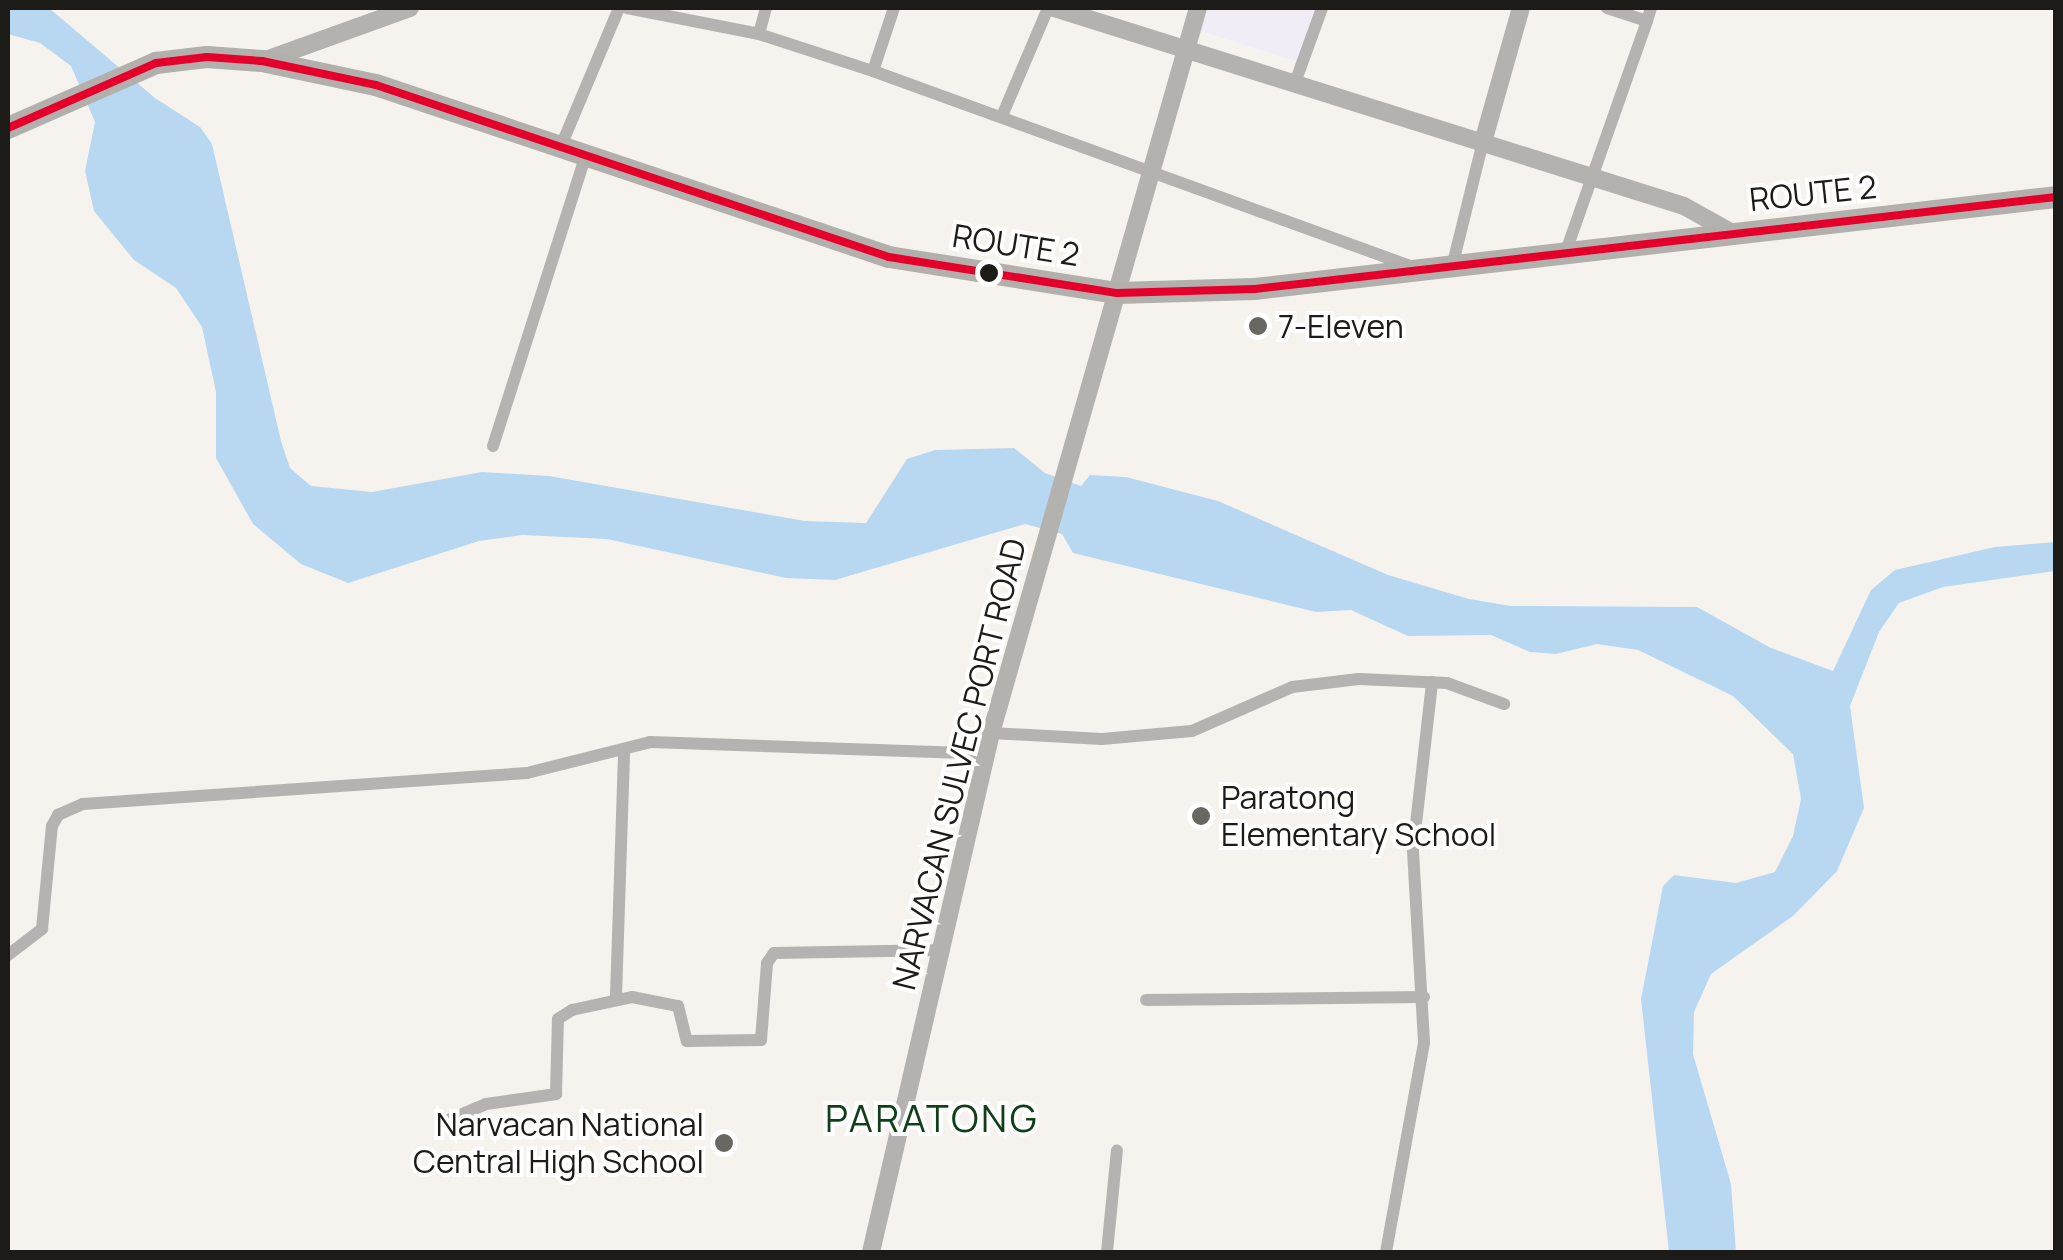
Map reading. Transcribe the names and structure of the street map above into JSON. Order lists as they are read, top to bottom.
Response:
{
  "streets": {
    "highway": ["ROUTE 2"],
    "street": ["NARVACAN SULVEC PORT ROAD"]
  },
  "crossings": [
    ["ROUTE 2", "NARVACAN SULVEC PORT ROAD"]
  ],
  "districts": ["PARATONG"],
  "places": ["7-Eleven", "Paratong Elementary School", "Narvacan National Central High School"]
}
